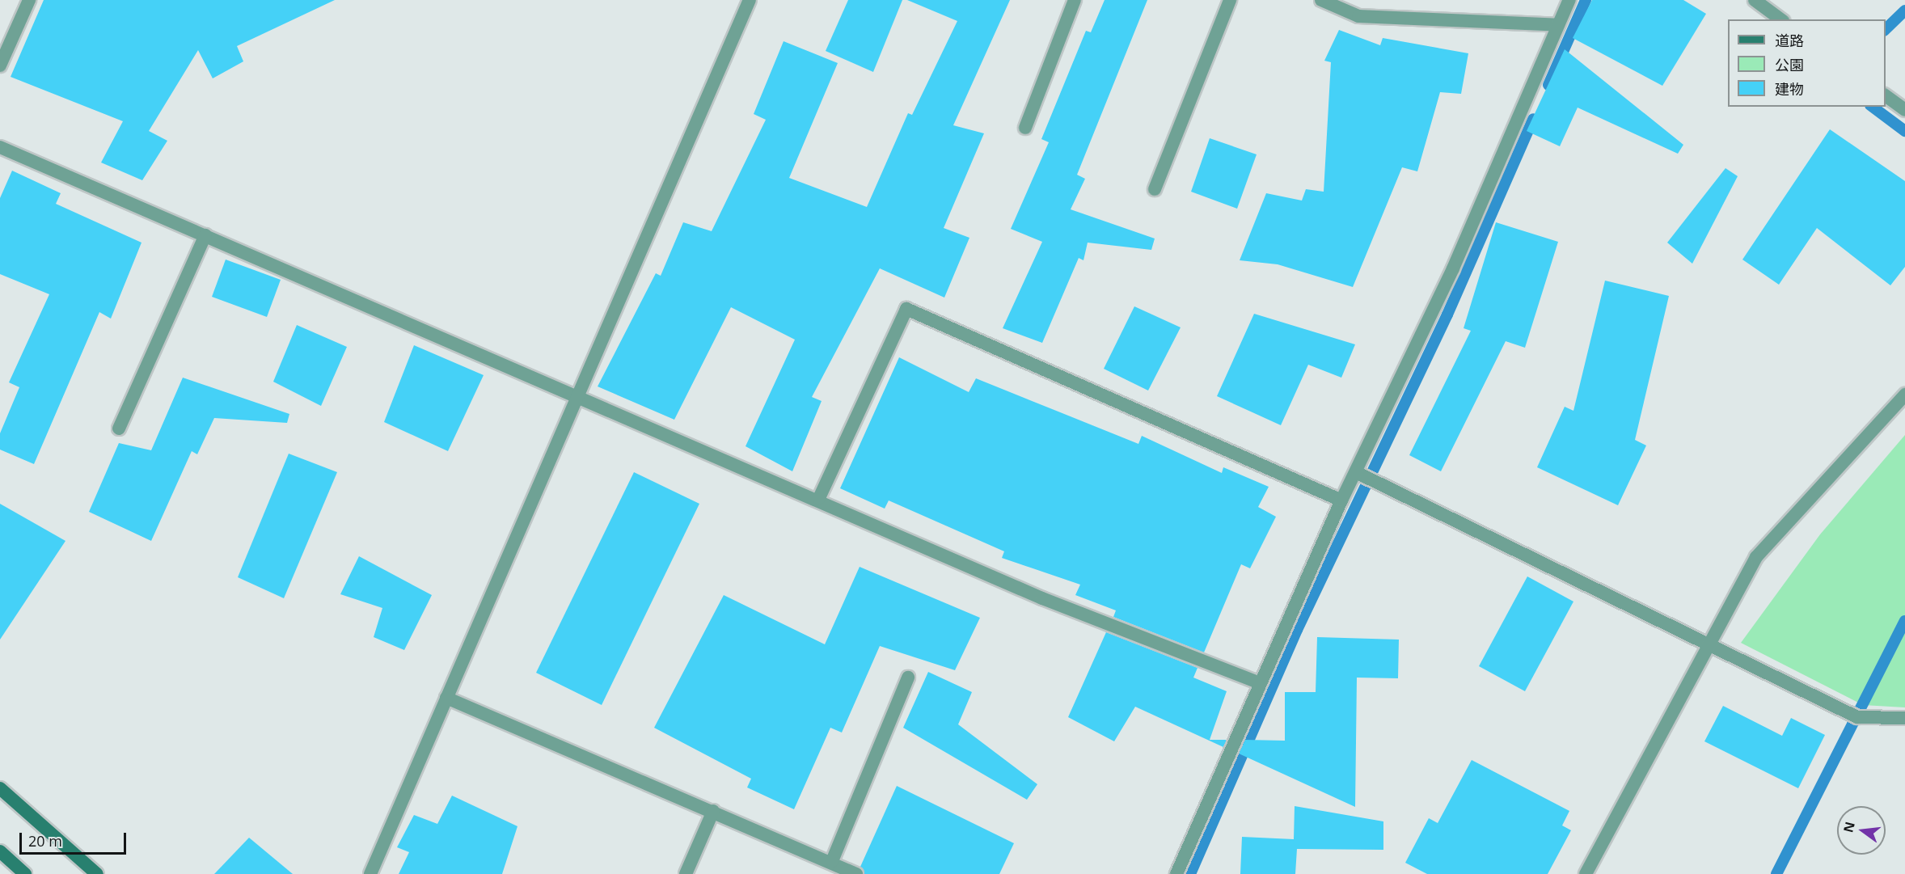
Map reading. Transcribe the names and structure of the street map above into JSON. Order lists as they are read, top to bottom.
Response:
{
  "legend": ["道路", "公園", "建物"],
  "scale_bar": "20 m",
  "north": "left"
}
